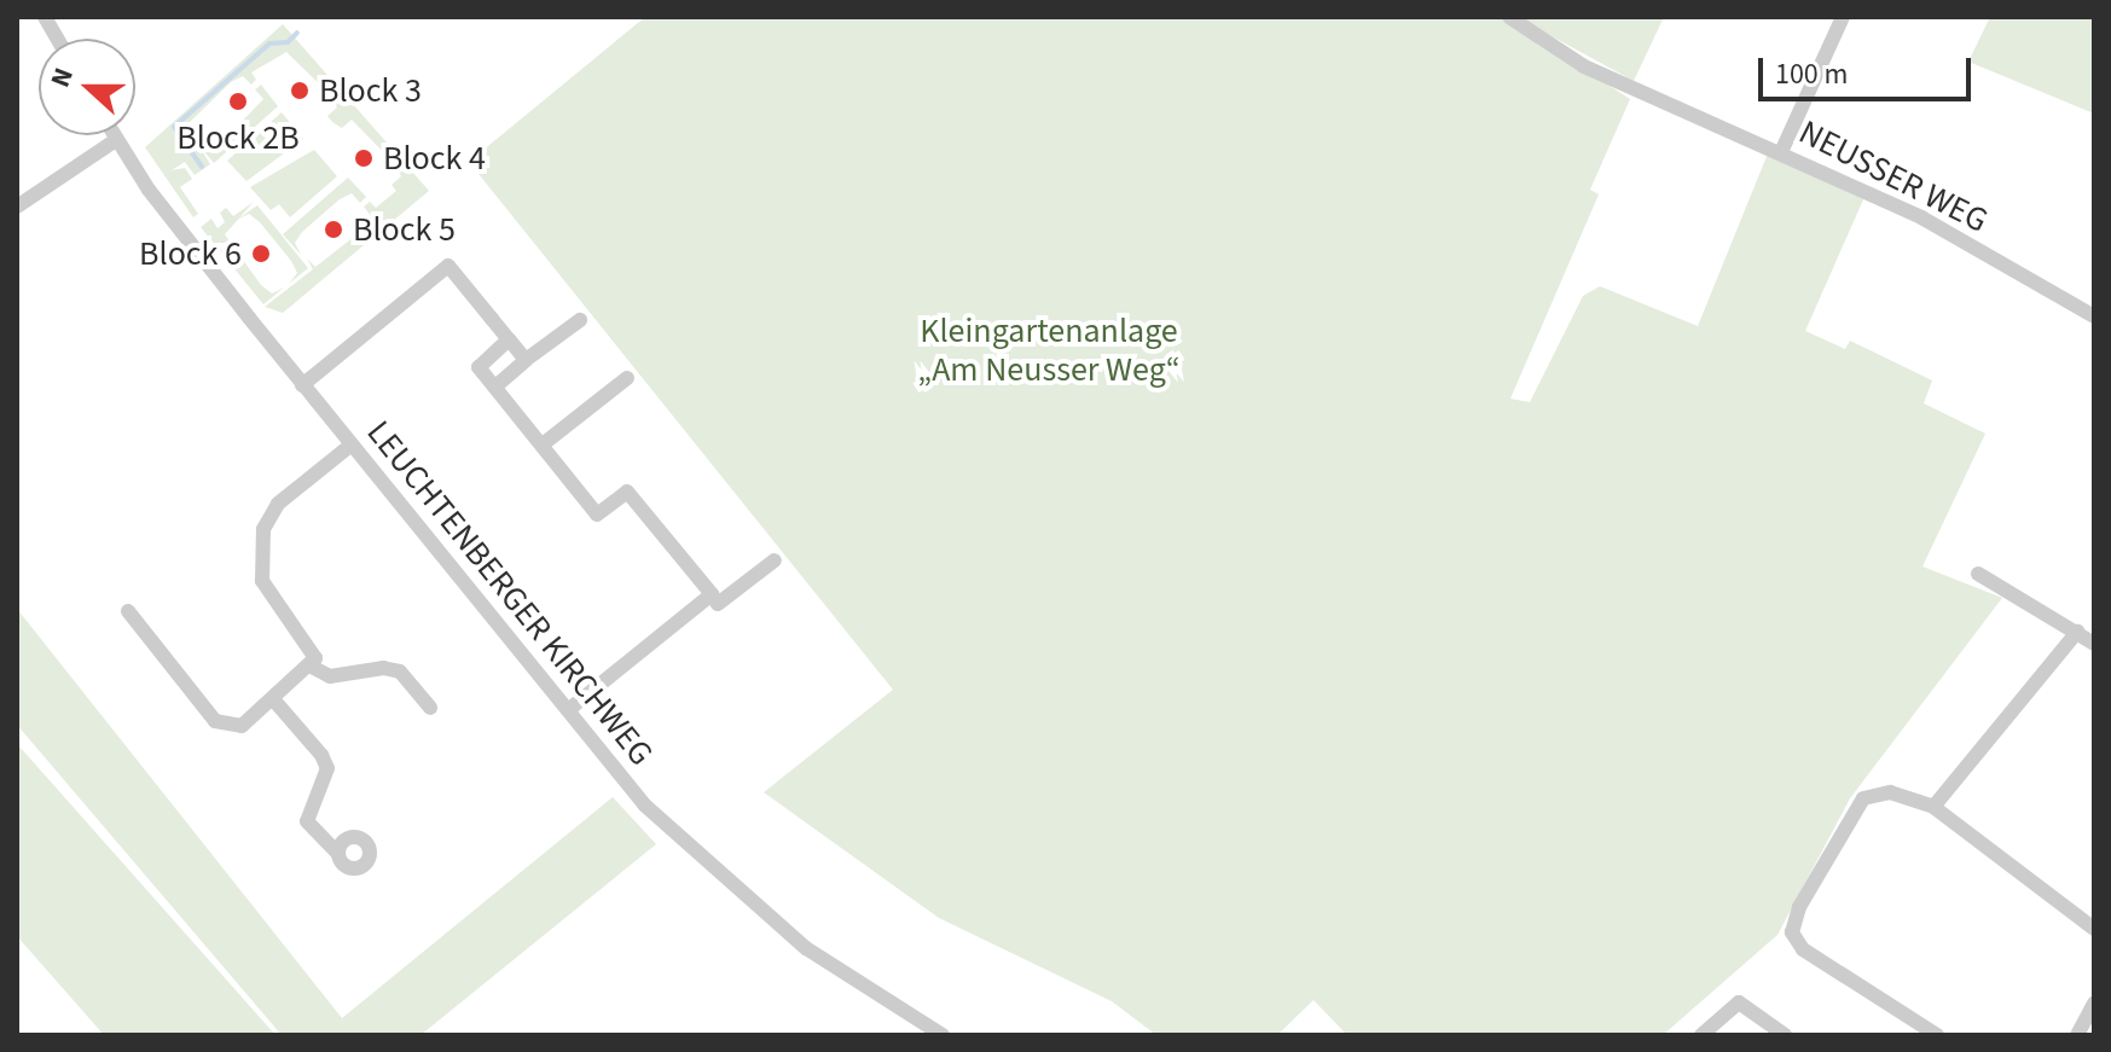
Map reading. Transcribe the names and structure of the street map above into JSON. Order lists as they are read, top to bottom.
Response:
{
  "streets": {
    "street": ["NEUSSER WEG", "LEUCHTENBERGER KIRCHWEG"]
  },
  "parks": ["Kleingartenanlage „Am Neusser Weg“"],
  "places": [
    "Block 3",
    "Block 2B",
    "Block 4",
    "Block 5",
    "Block 6"
  ],
  "scale_bar": "100 m",
  "north": "left"
}
